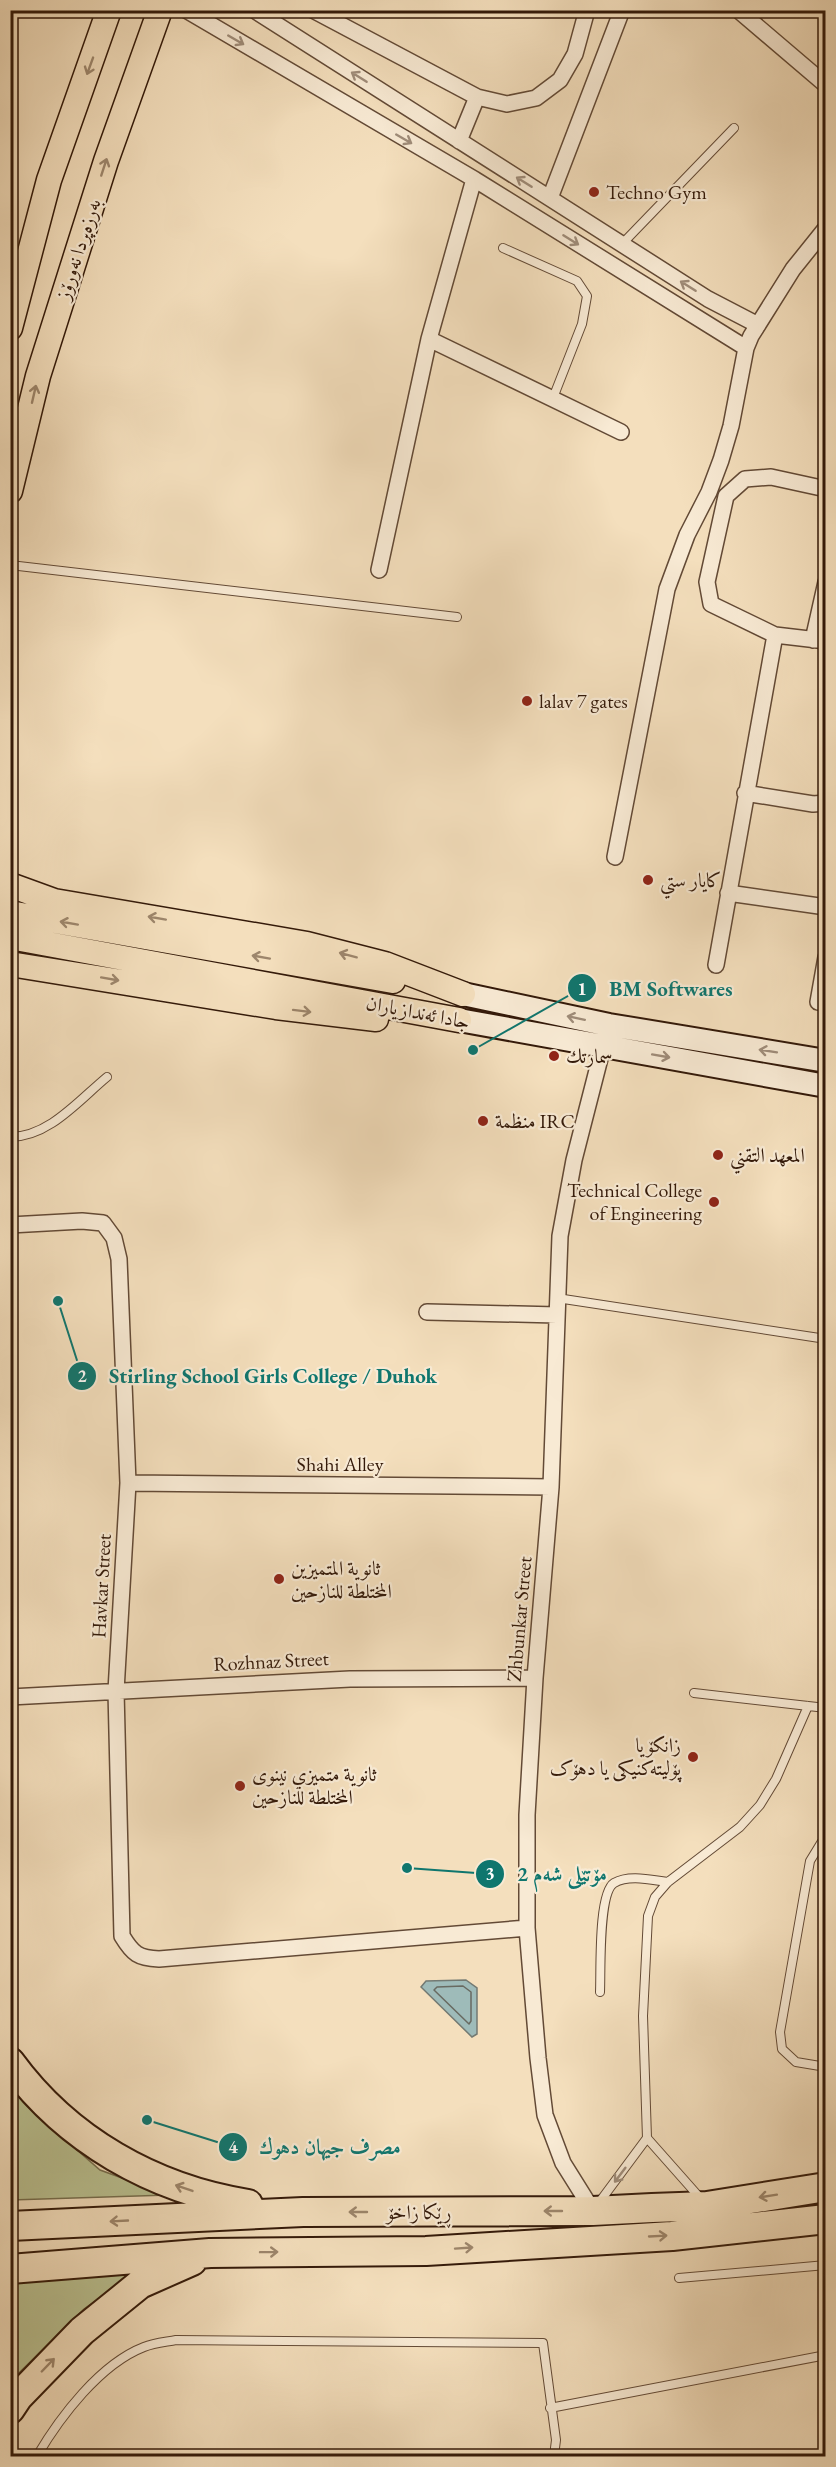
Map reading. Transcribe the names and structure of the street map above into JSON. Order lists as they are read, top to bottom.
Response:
{
  "streets": {
    "highway": ["ڕێکا زاخۆ"],
    "main road": ["بەرزەپردا نەورۆز", "جادا ئەندازیاران"],
    "street": [
      "Shahi Alley",
      "Havkar Street",
      "Zhbunkar Street",
      "Rozhnaz Street"
    ]
  },
  "crossings": [
    ["جادا ئەندازیاران", "Zhbunkar Street"],
    ["Shahi Alley", "Havkar Street"],
    ["Shahi Alley", "Zhbunkar Street"],
    ["Havkar Street", "Zhbunkar Street"],
    ["Havkar Street", "Rozhnaz Street"],
    ["Zhbunkar Street", "Rozhnaz Street"],
    ["Zhbunkar Street", "ڕێکا زاخۆ"]
  ],
  "places": [
    "Techno Gym",
    "lalav 7 gates",
    "كايار ستي",
    "BM Softwares",
    "سمارتك",
    "منظمة IRC",
    "المعهد التقني",
    "Technical College of Engineering",
    "Stirling School Girls College / Duhok",
    "ثانوية المتميزين المختلطة للنازحين",
    "زانکۆیا پۆلیتەکنیکی یا دهۆک",
    "ثانوية متميزي نينوى المختلطة للنازحين",
    "مۆتێلی شەم 2",
    "مصرف جيهان دهوك"
  ]
}
